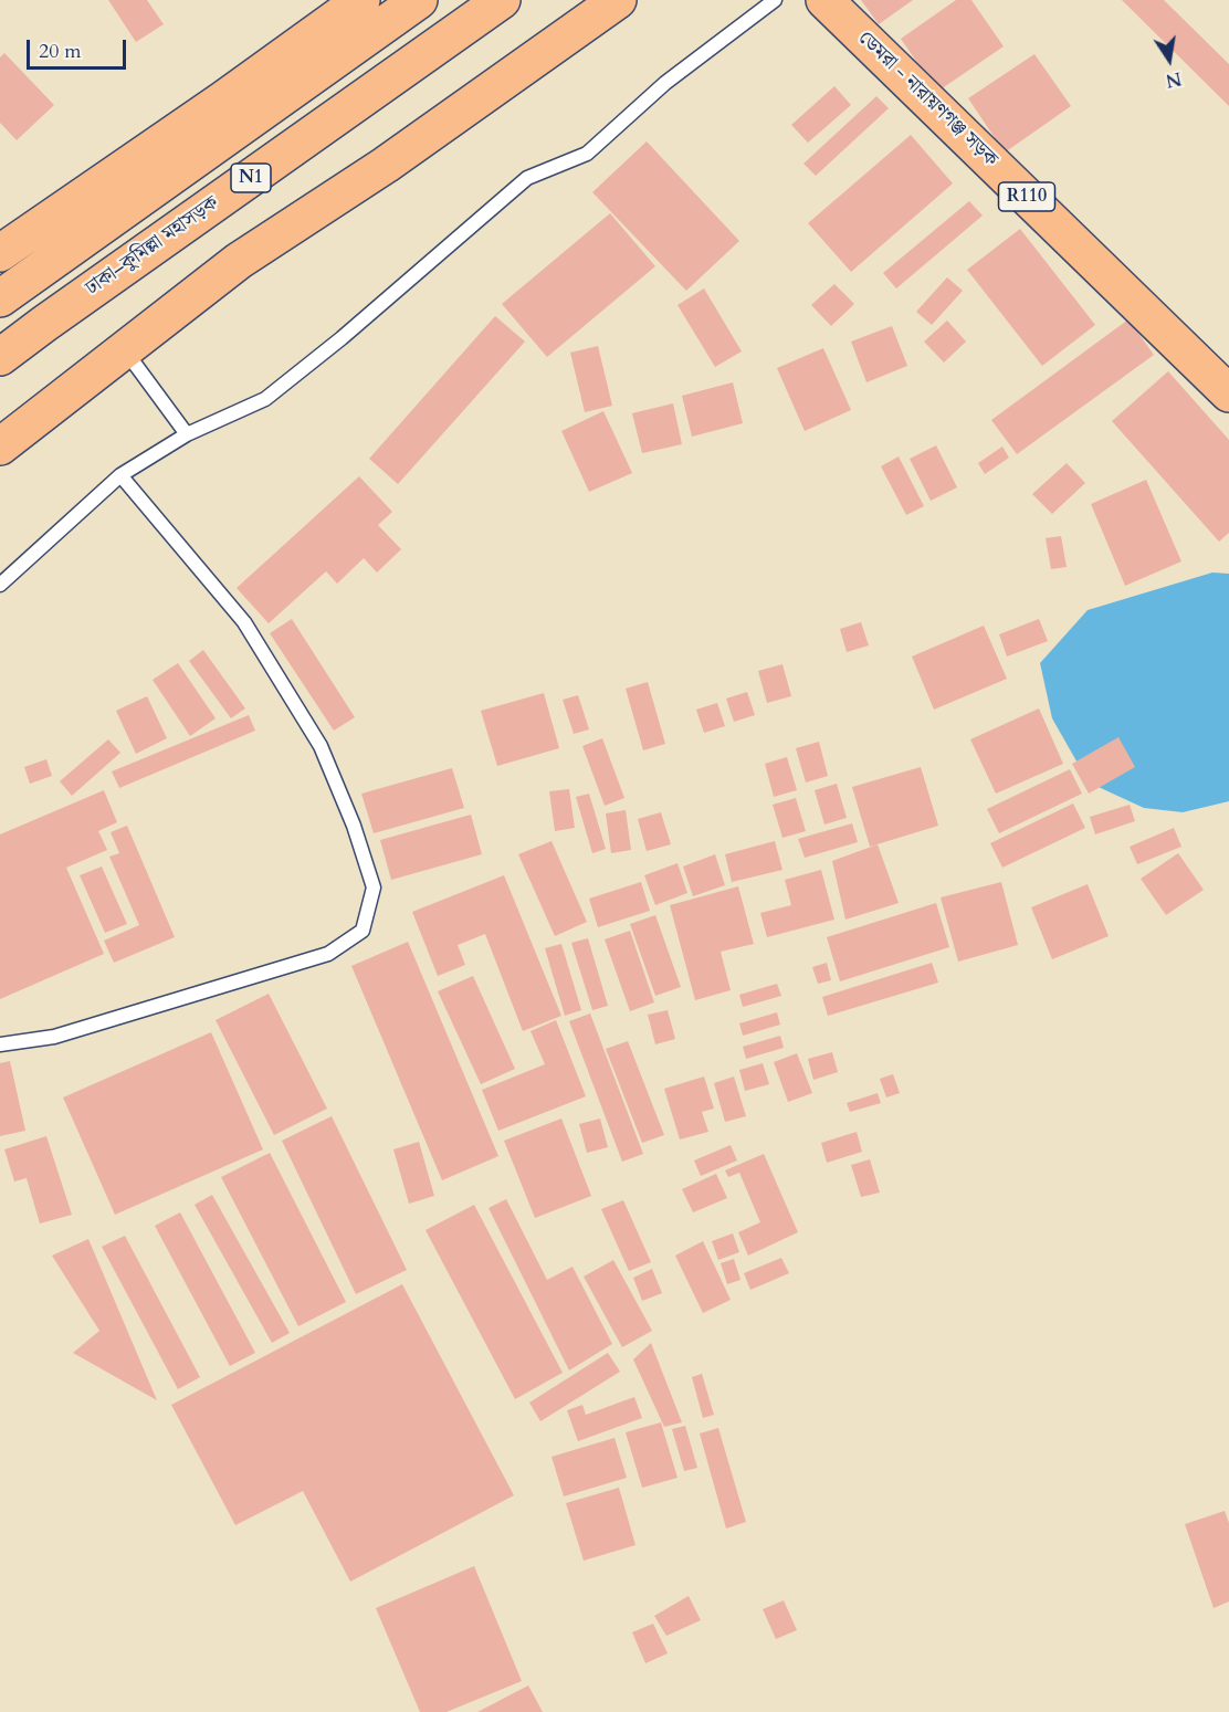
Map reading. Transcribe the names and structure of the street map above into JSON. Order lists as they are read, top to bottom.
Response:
{
  "streets": {
    "main road": [
      "ডেমরা - নারায়ণগঞ্জ সড়ক",
      "N1",
      "R110",
      "ঢাকা–কুমিল্লা মহাসড়ক"
    ]
  },
  "scale_bar": "20 m",
  "north": "bottom"
}
